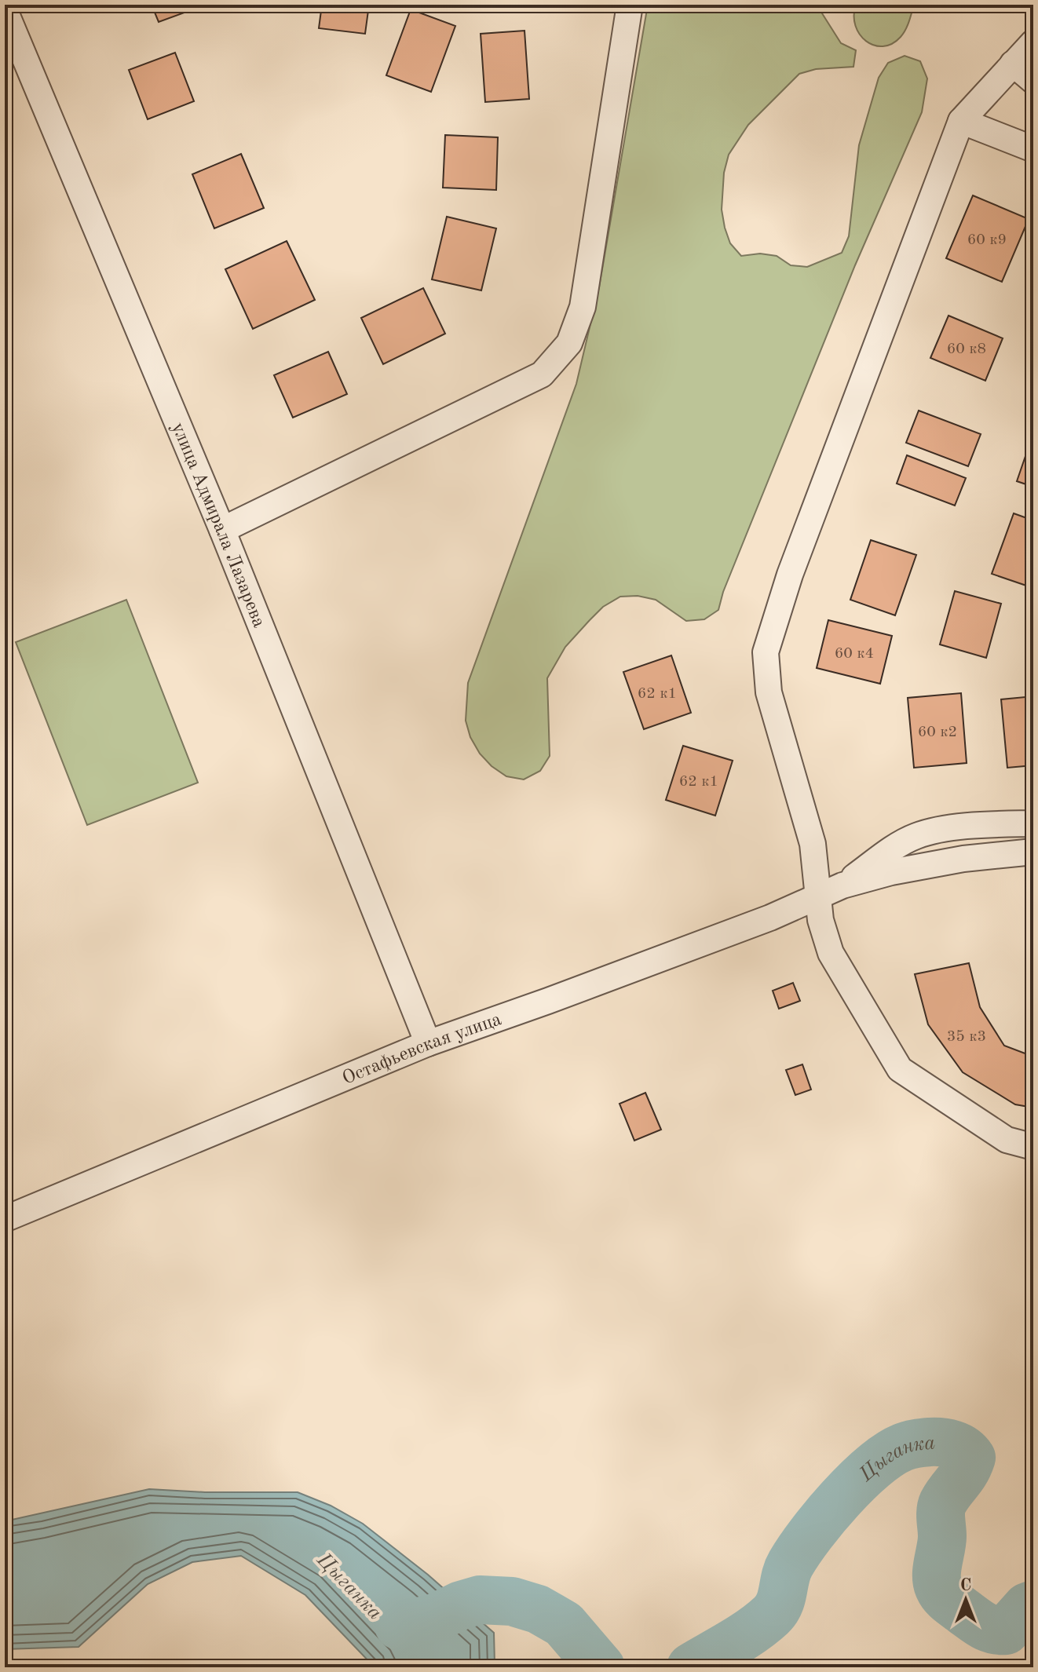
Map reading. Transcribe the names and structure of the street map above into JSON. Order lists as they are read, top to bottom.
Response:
{
  "streets": {
    "street": ["улица Адмирала Лазарева", "Остафьевская улица"]
  },
  "crossings": [
    ["улица Адмирала Лазарева", "Остафьевская улица"]
  ],
  "water": ["Цыганка"],
  "house_numbers": [
    "60 к9",
    "60 к8",
    "60 к4",
    "62 к1",
    "60 к2",
    "62 к1",
    "35 к3"
  ],
  "north": "top"
}
